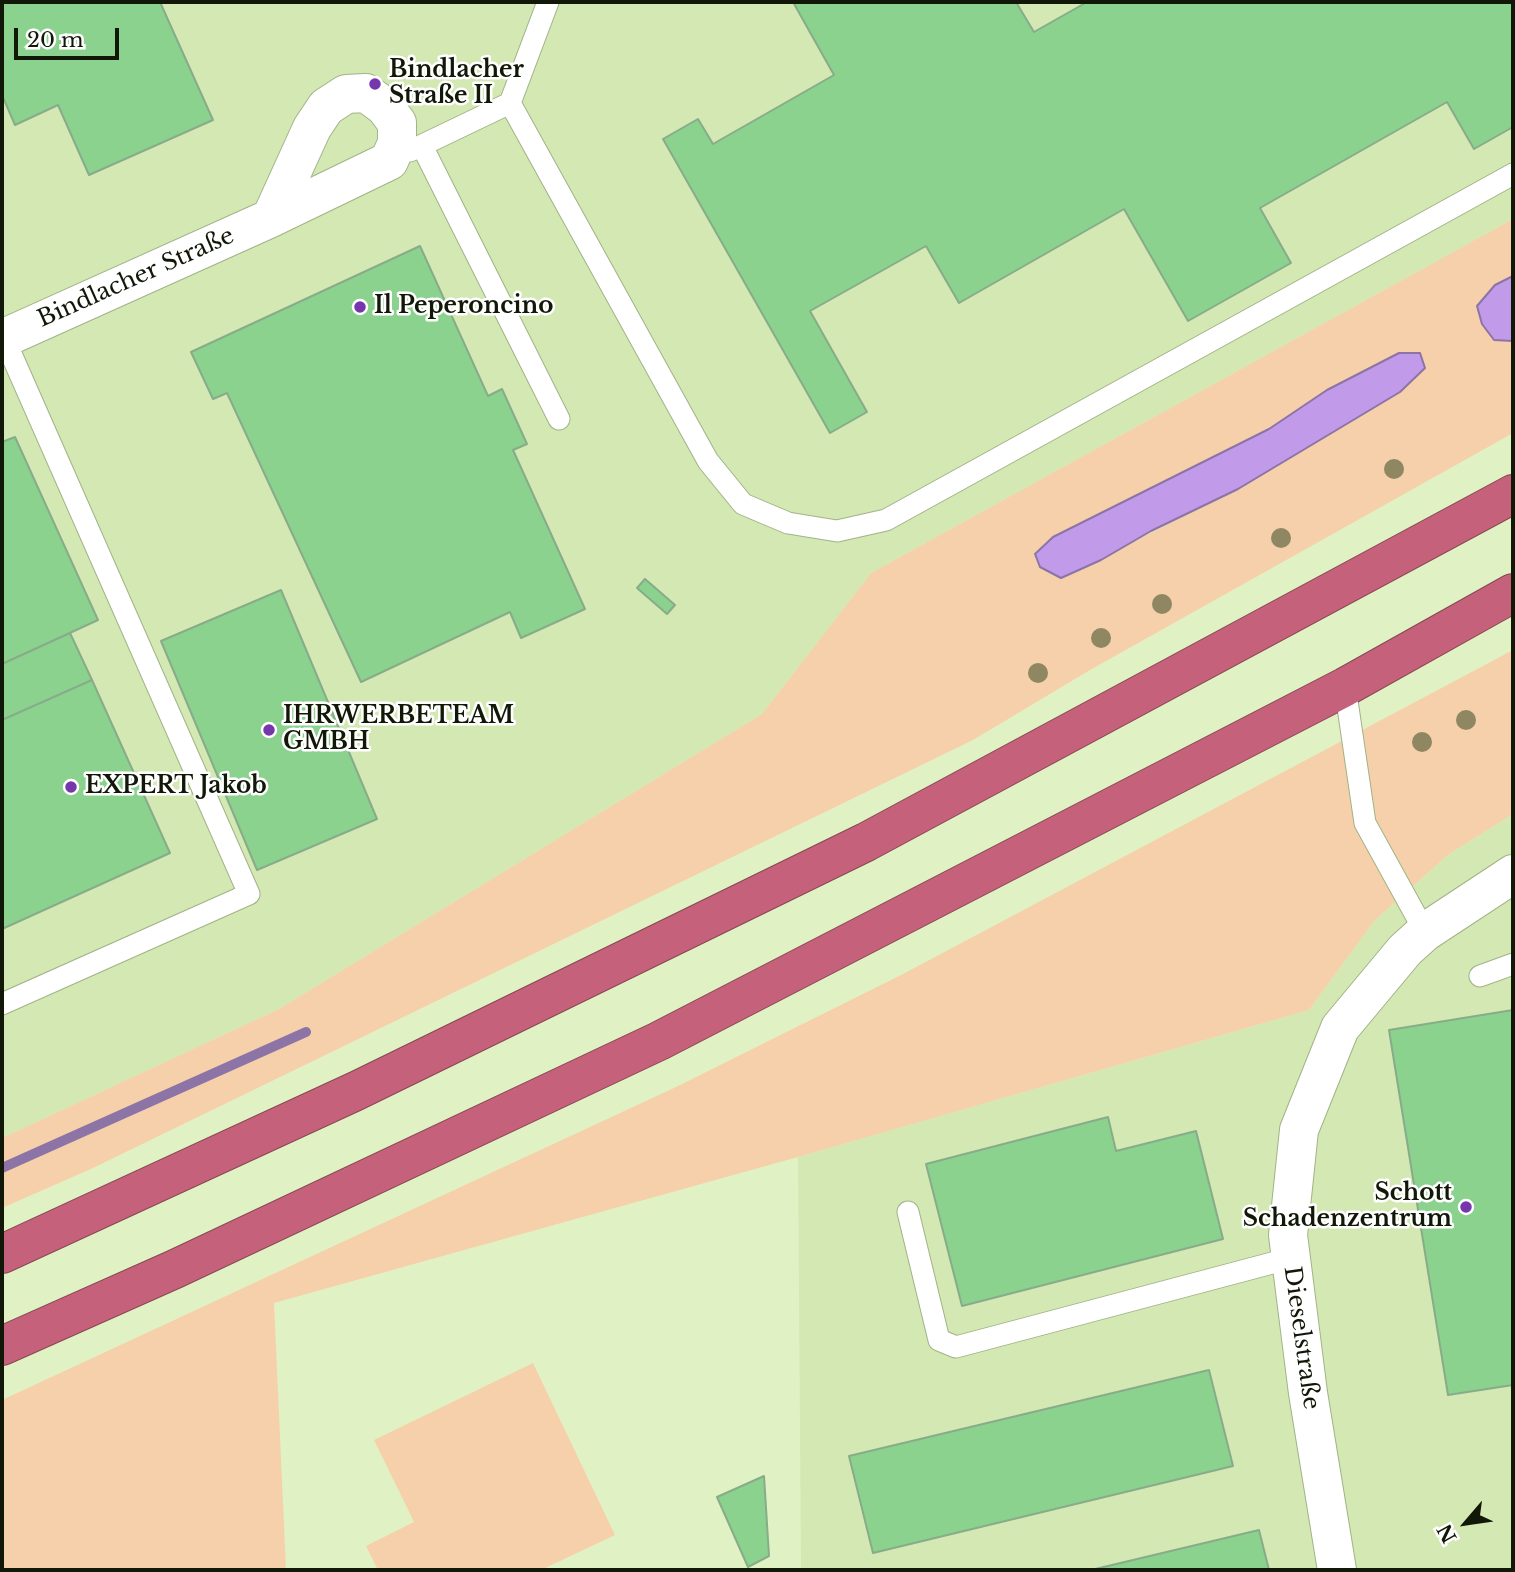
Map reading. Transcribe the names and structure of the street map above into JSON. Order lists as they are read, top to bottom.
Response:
{
  "streets": {
    "street": ["Bindlacher Straße", "Dieselstraße"]
  },
  "places": [
    "Bindlacher Straße II",
    "Il Peperoncino",
    "IHRWERBETEAM GMBH",
    "EXPERT Jakob",
    "Schott Schadenzentrum"
  ],
  "scale_bar": "20 m",
  "north": "bottom left"
}
